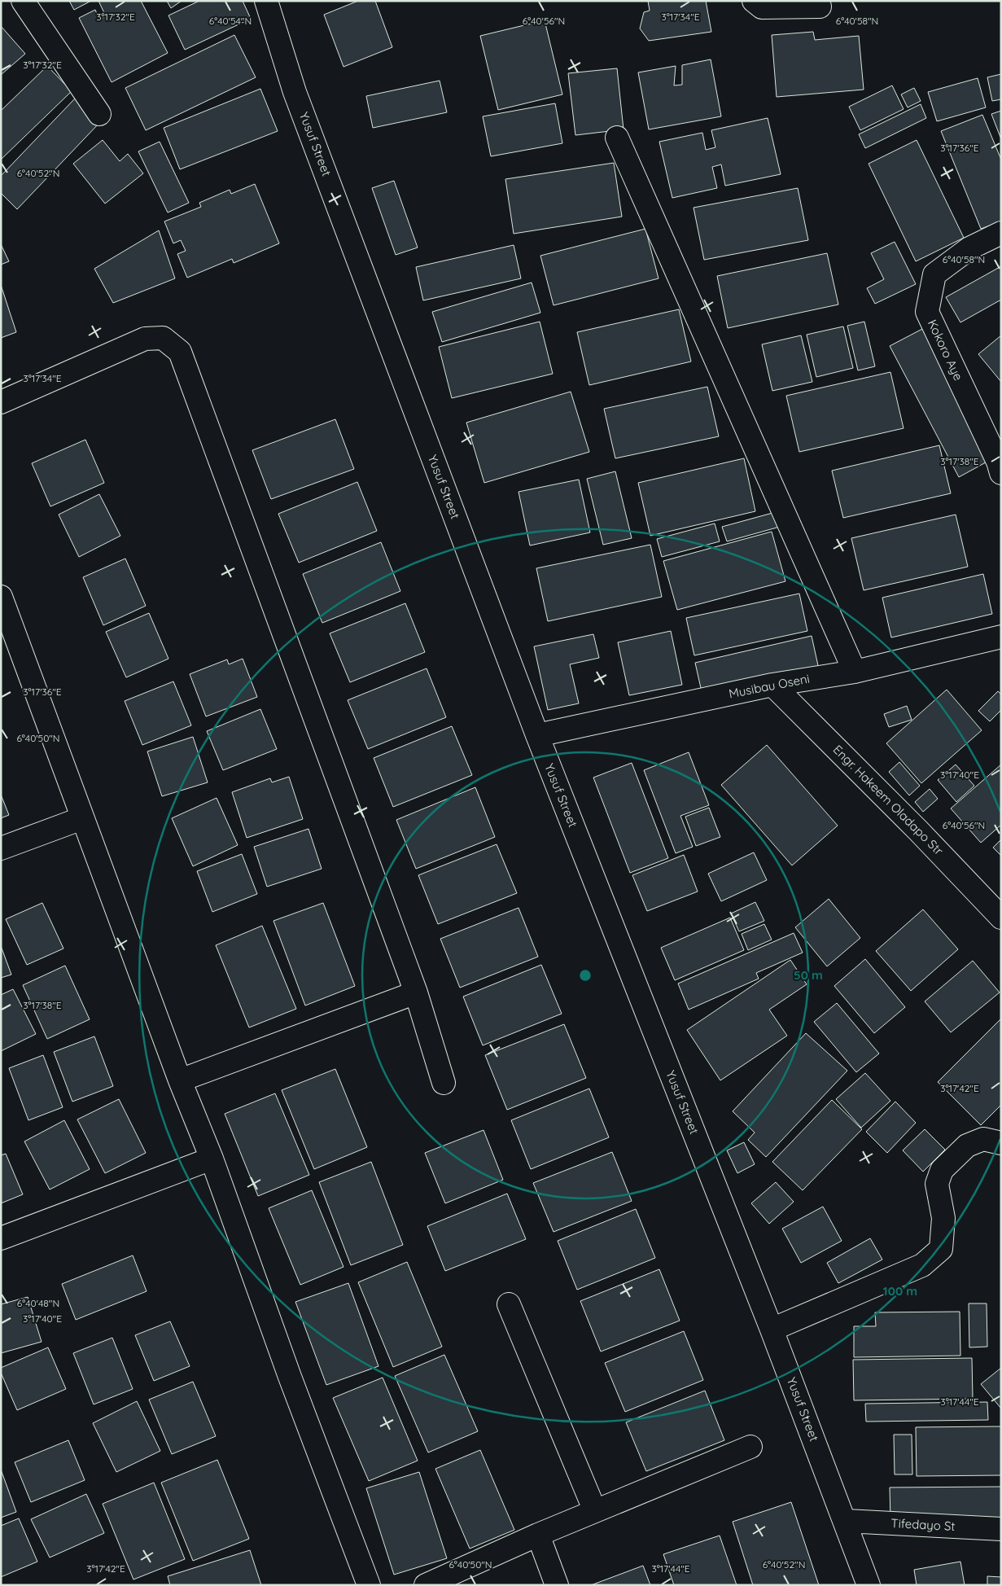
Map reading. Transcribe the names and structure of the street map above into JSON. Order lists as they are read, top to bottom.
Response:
{
  "streets": {
    "street": [
      "Yusuf Street",
      "Kokoro Aye",
      "Musibau Oseni",
      "Engr. Hakeem Oladapo Str",
      "Tifedayo St"
    ]
  },
  "crossings": [
    ["Yusuf Street", "Musibau Oseni"],
    ["Yusuf Street", "Tifedayo St"],
    ["Musibau Oseni", "Engr. Hakeem Oladapo Str"]
  ],
  "coordinates": [
    "3°17'32\"E",
    "3°17'34\"E",
    "6°40'54\"N",
    "6°40'56\"N",
    "6°40'58\"N",
    "3°17'36\"E",
    "6°40'52\"N",
    "3°17'38\"E",
    "6°40'50\"N",
    "3°17'40\"E",
    "3°17'42\"E",
    "6°40'48\"N",
    "3°17'44\"E"
  ],
  "rings": ["50 m", "100 m"]
}
